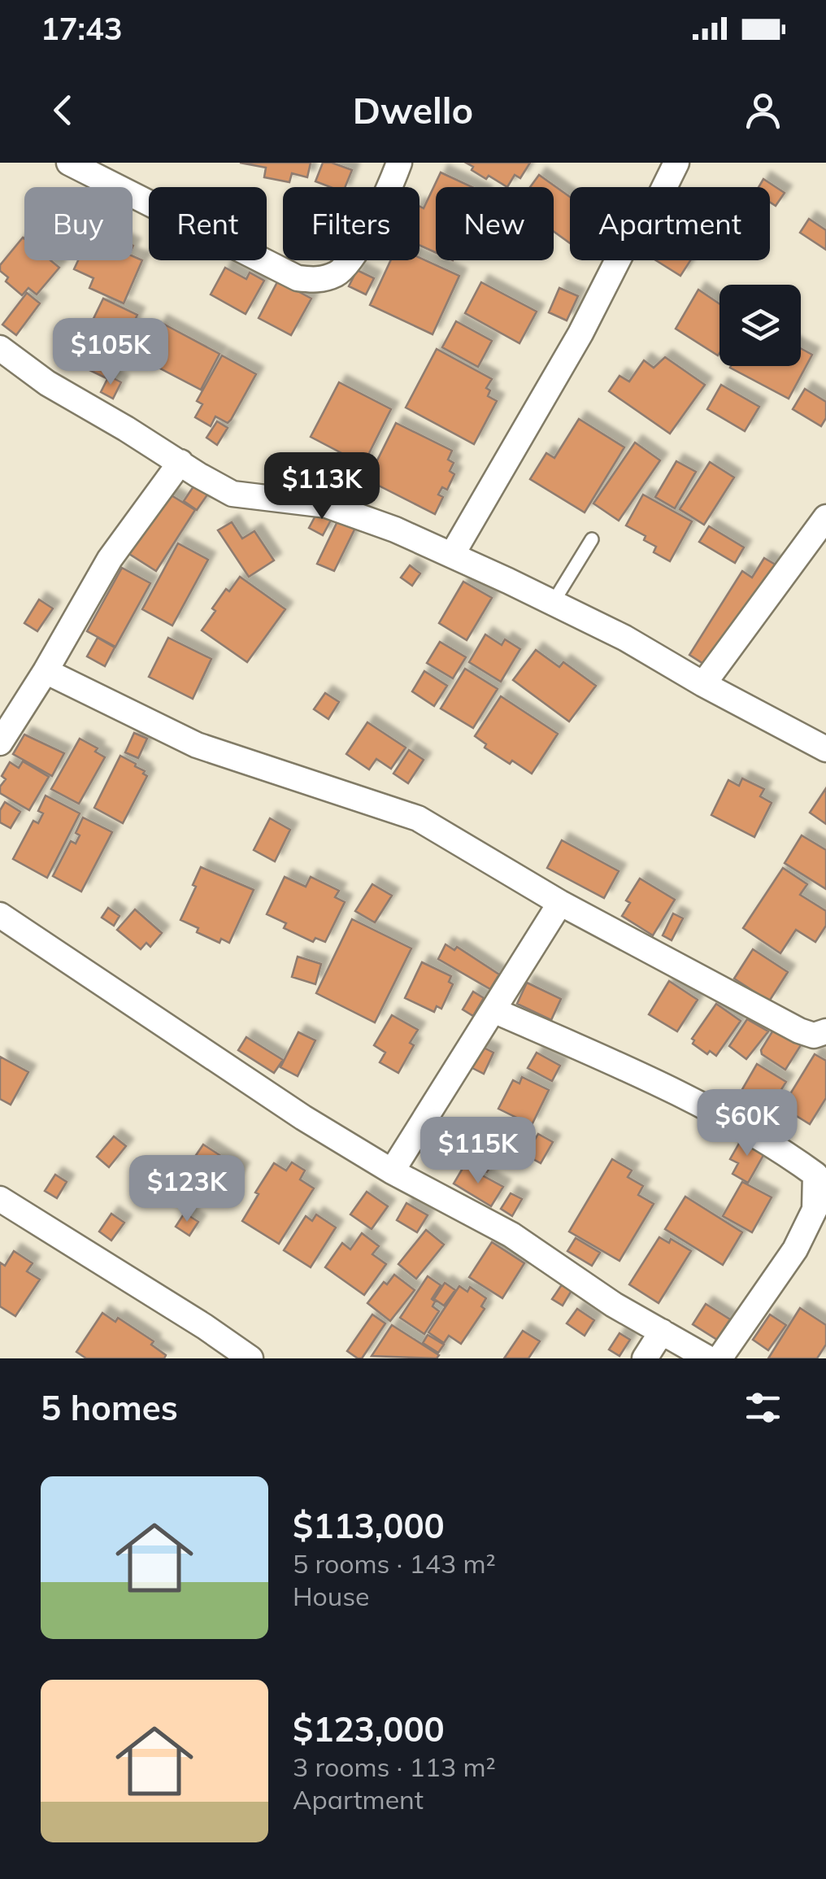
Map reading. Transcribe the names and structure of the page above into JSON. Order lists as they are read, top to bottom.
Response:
{
  "page": {
    "status": "17:43",
    "header": "Dwello",
    "chip": [
      "Buy",
      "Rent",
      "Filters",
      "New",
      "Apartment"
    ],
    "price": [
      "$105K",
      "$113K",
      "$60K",
      "$115K",
      "$123K"
    ],
    "heading": "5 homes",
    "list": [
      {
        "name": "$113,000",
        "note": "5 rooms · 143 m² · House"
      },
      {
        "name": "$123,000",
        "note": "3 rooms · 113 m² · Apartment"
      }
    ]
  }
}
